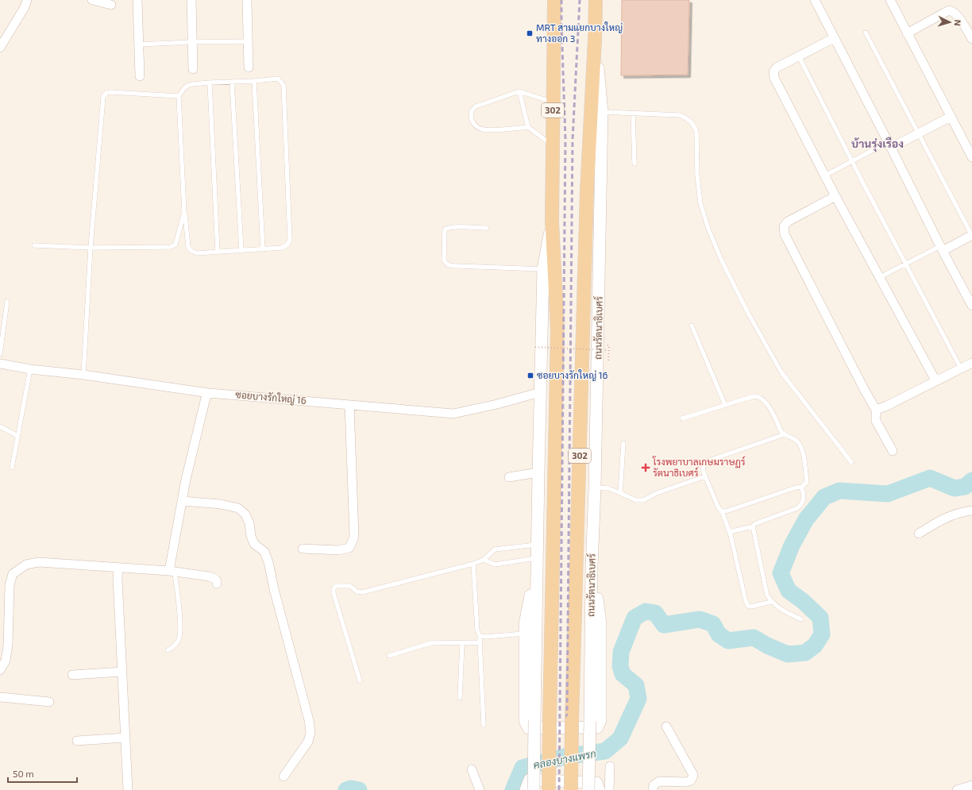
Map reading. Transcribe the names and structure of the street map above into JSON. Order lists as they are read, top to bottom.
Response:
{
  "streets": {
    "main road": ["302", "ถนนรัตนาธิเบศร์"],
    "street": ["ซอยบางรักใหญ่ 16"]
  },
  "crossings": [
    ["302", "ซอยบางรักใหญ่ 16"]
  ],
  "districts": ["บ้านรุ่งเรือง"],
  "water": ["คลองบางแพรก"],
  "places": {
    "transit": ["MRT สามแยกบางใหญ่ ทางออก 3", "ซอยบางรักใหญ่ 16"],
    "health": ["โรงพยาบาลเกษมราษฏร์ รัตนาธิเบศร์"]
  },
  "scale_bar": "50 m",
  "north": "right"
}
